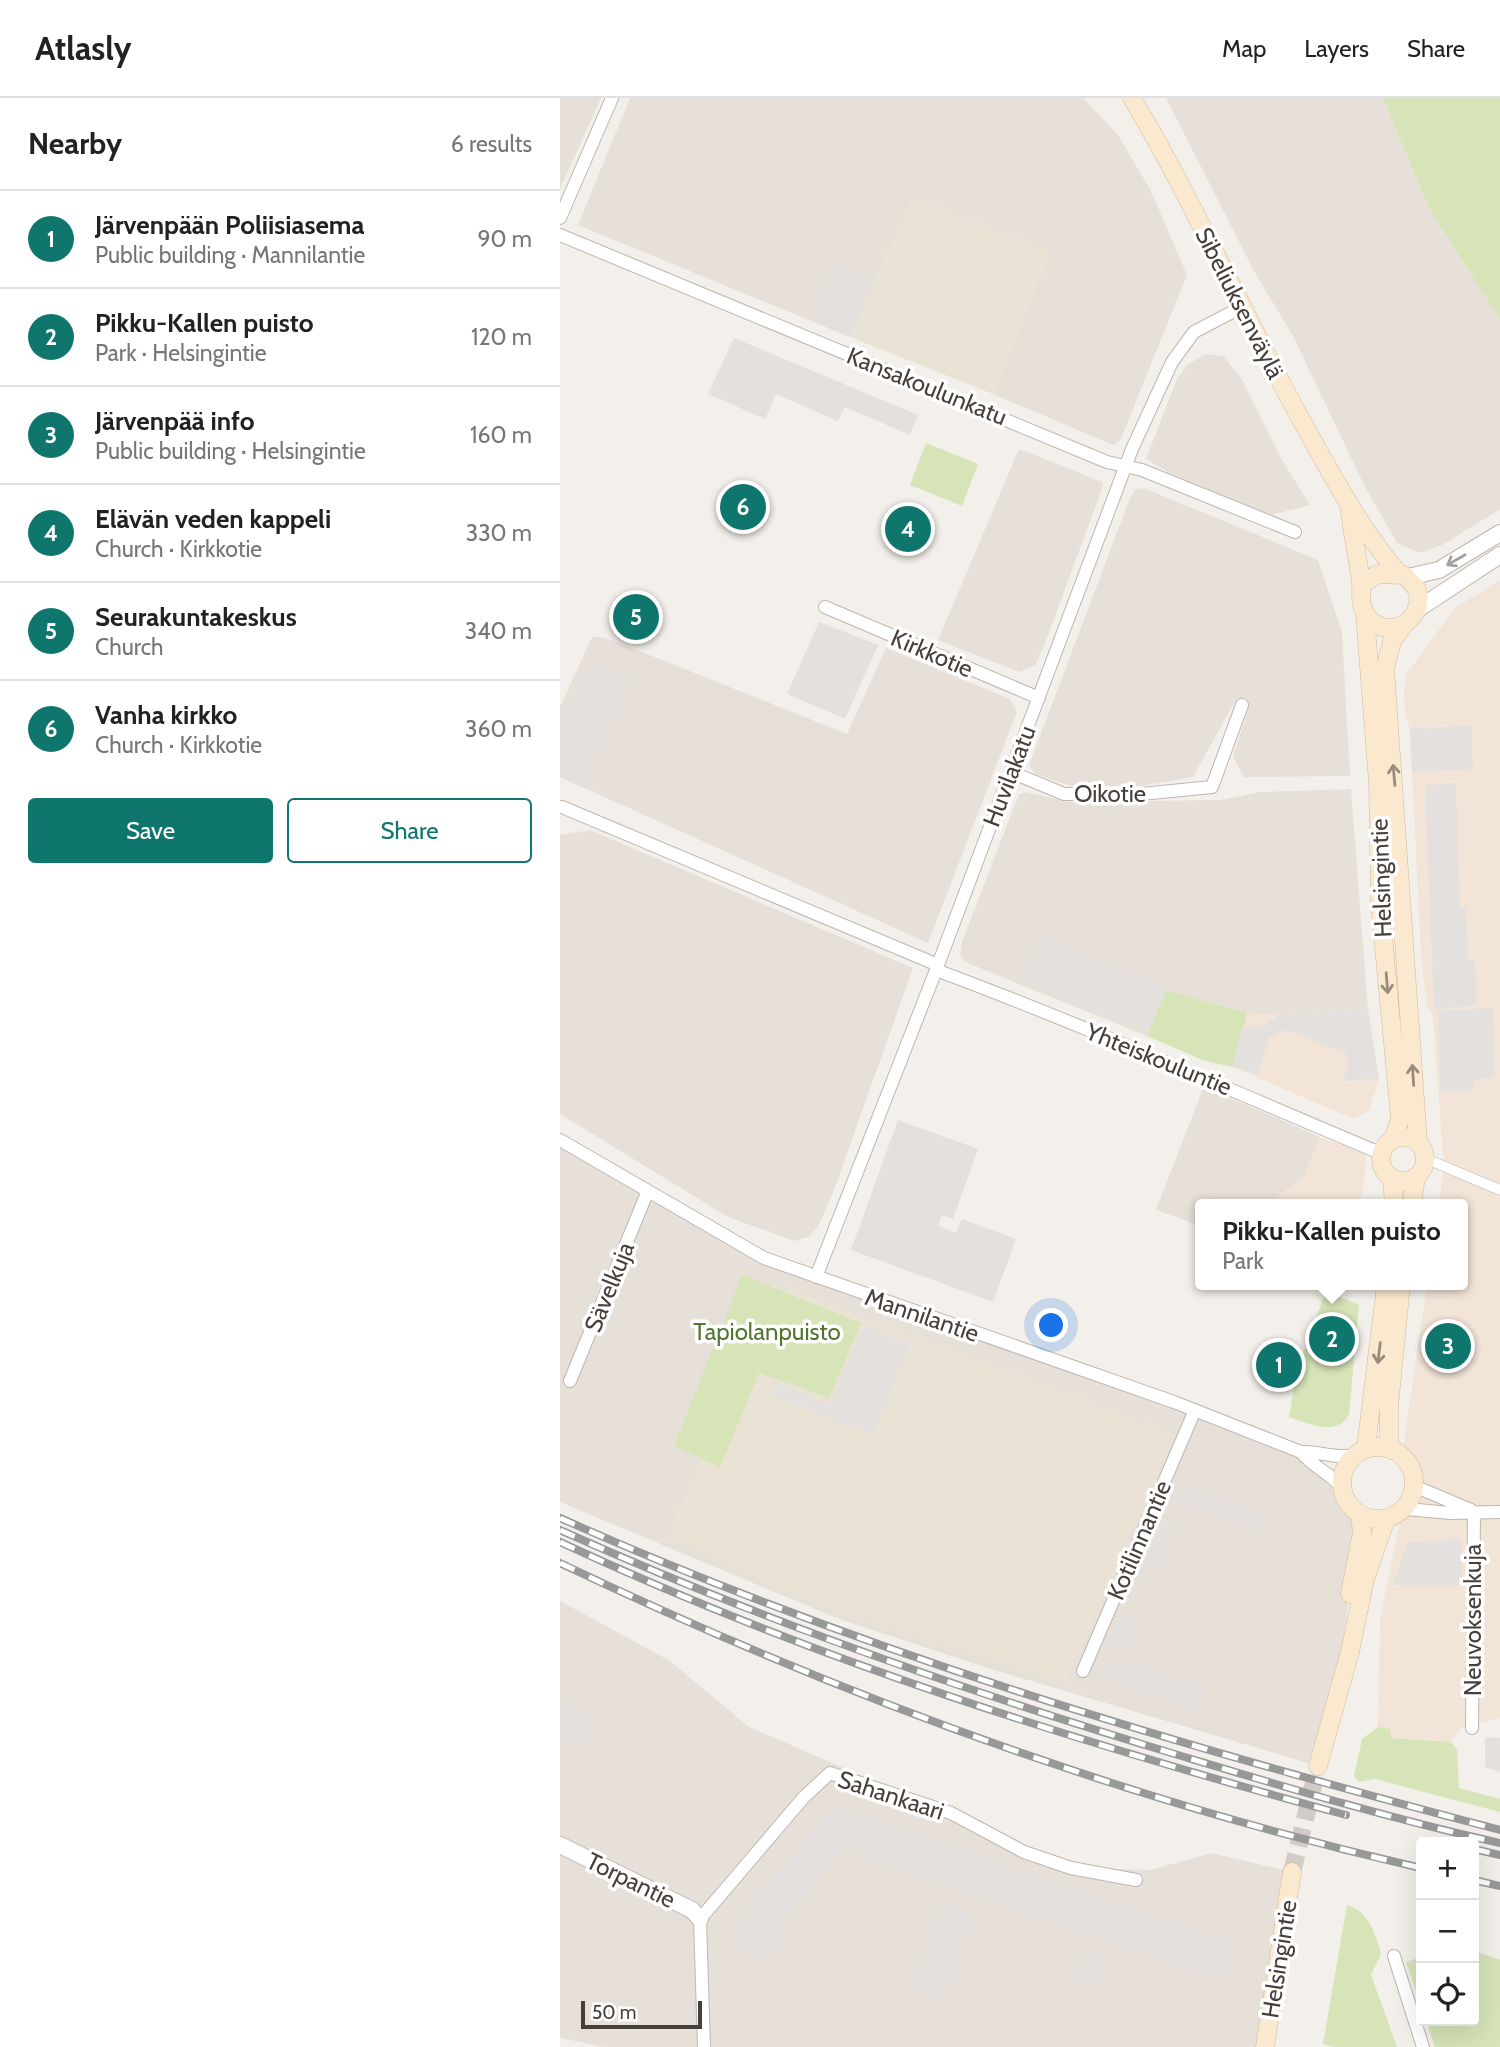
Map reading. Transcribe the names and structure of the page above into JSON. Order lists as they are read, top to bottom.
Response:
{
  "streets": {
    "main road": ["Sibeliuksenväylä", "Helsingintie"],
    "street": [
      "Kansakoulunkatu",
      "Kirkkotie",
      "Huvilakatu",
      "Oikotie",
      "Yhteiskouluntie",
      "Sävelkuja",
      "Mannilantie",
      "Kotilinnantie",
      "Neuvoksenkuja",
      "Sahankaari",
      "Torpantie"
    ]
  },
  "crossings": [
    ["Sibeliuksenväylä", "Huvilakatu"],
    ["Sibeliuksenväylä", "Helsingintie"],
    ["Kansakoulunkatu", "Huvilakatu"],
    ["Kirkkotie", "Huvilakatu"],
    ["Huvilakatu", "Oikotie"],
    ["Huvilakatu", "Yhteiskouluntie"],
    ["Huvilakatu", "Mannilantie"],
    ["Helsingintie", "Yhteiskouluntie"],
    ["Sävelkuja", "Mannilantie"],
    ["Mannilantie", "Kotilinnantie"],
    ["Sahankaari", "Torpantie"]
  ],
  "parks": ["Tapiolanpuisto"],
  "scale_bar": "50 m",
  "page": {
    "header": "Atlasly",
    "nav": ["Map", "Layers", "Share"],
    "heading": ["Nearby", "6 results"],
    "list": [
      {
        "mark": "1",
        "name": "Järvenpään Poliisiasema",
        "note": "Public building · Mannilantie",
        "value": "90 m"
      },
      {
        "mark": "2",
        "name": "Pikku-Kallen puisto",
        "note": "Park · Helsingintie",
        "value": "120 m"
      },
      {
        "mark": "3",
        "name": "Järvenpää info",
        "note": "Public building · Helsingintie",
        "value": "160 m"
      },
      {
        "mark": "4",
        "name": "Elävän veden kappeli",
        "note": "Church · Kirkkotie",
        "value": "330 m"
      },
      {
        "mark": "5",
        "name": "Seurakuntakeskus",
        "note": "Church",
        "value": "340 m"
      },
      {
        "mark": "6",
        "name": "Vanha kirkko",
        "note": "Church · Kirkkotie",
        "value": "360 m"
      }
    ],
    "pins": [
      "6",
      "4",
      "5",
      "2",
      "3",
      "1"
    ],
    "buttons": ["Save", "Share"],
    "popup": ["Pikku-Kallen puisto", "Park"],
    "map_buttons": ["+", "−"],
    "scale": "50 m"
  }
}
